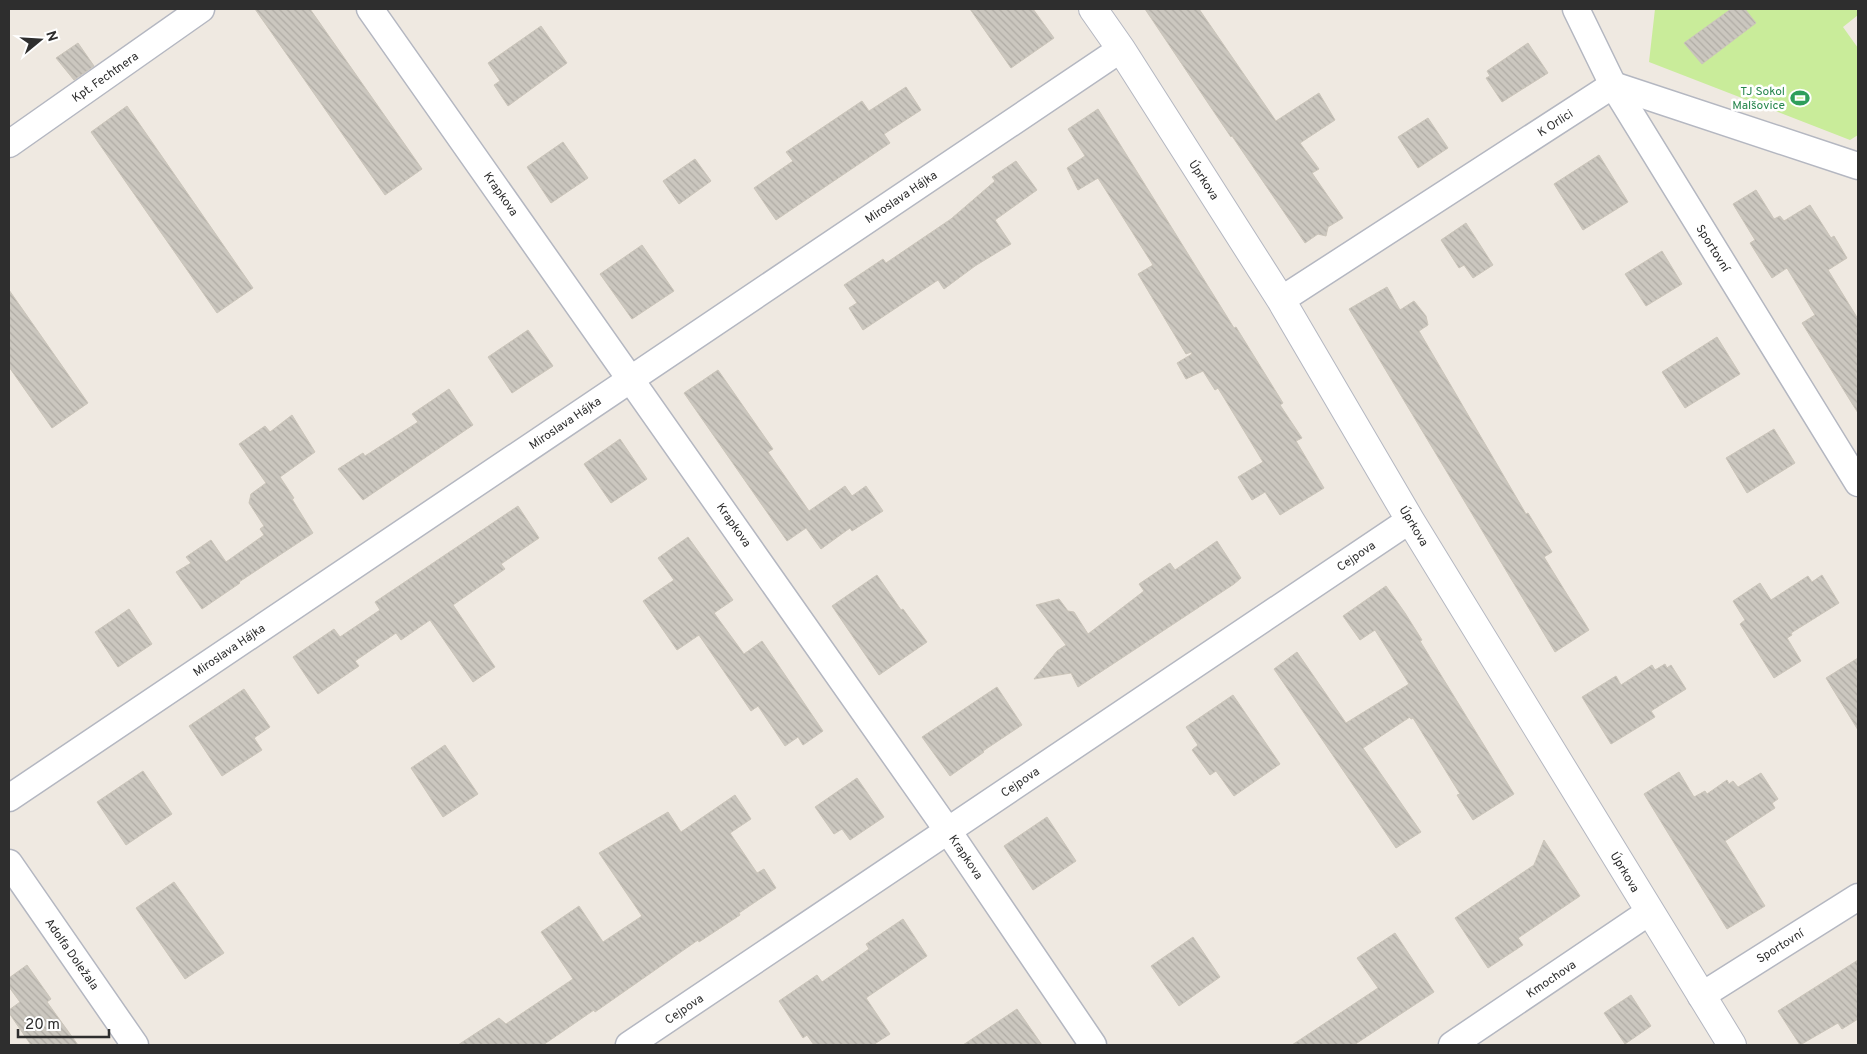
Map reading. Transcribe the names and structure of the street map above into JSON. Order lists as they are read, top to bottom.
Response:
{
  "streets": {
    "street": [
      "Kpt. Fechtnera",
      "K Orlici",
      "Úprkova",
      "Krapkova",
      "Miroslava Hájka",
      "Sportovní",
      "Cejpova",
      "Adolfa Doležala",
      "Kmochova"
    ]
  },
  "crossings": [
    ["K Orlici", "Úprkova"],
    ["K Orlici", "Sportovní"],
    ["Úprkova", "Miroslava Hájka"],
    ["Úprkova", "Sportovní"],
    ["Úprkova", "Cejpova"],
    ["Úprkova", "Kmochova"],
    ["Krapkova", "Miroslava Hájka"],
    ["Krapkova", "Cejpova"]
  ],
  "places": {
    "sports": ["TJ Sokol Malšovice"]
  },
  "scale_bar": "20 m",
  "north": "right"
}
